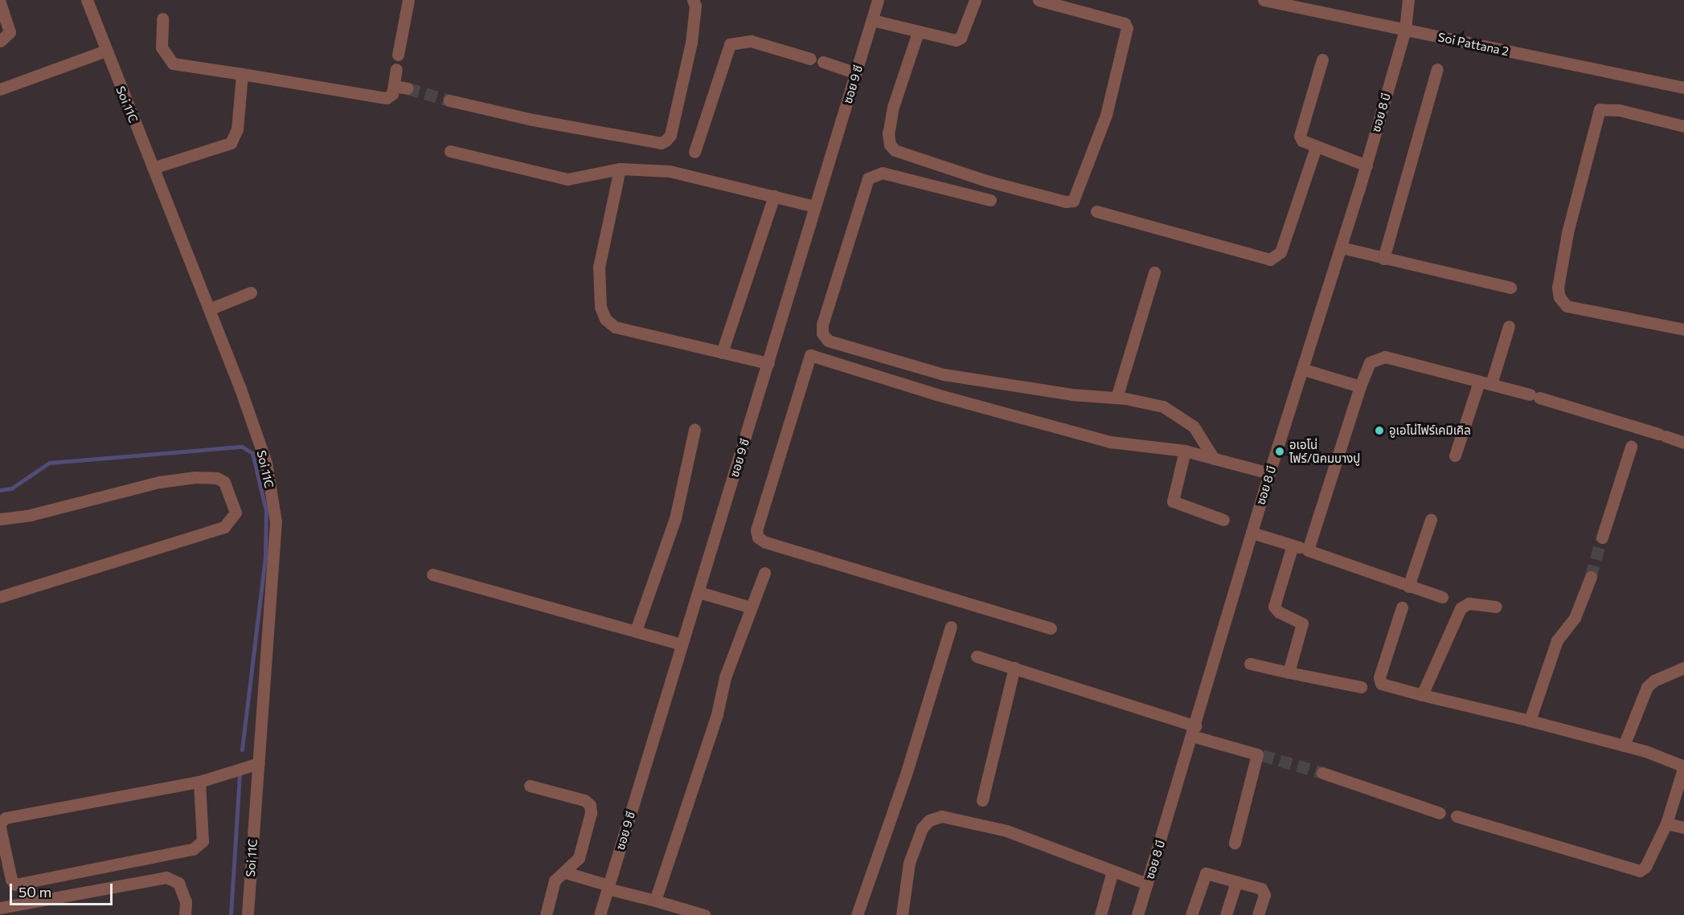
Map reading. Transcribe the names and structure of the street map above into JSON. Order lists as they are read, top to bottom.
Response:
{
  "streets": {
    "street": [
      "Soi Pattana 2",
      "ซอย 9 ซี",
      "Soi 11C",
      "ซอย 8 บี"
    ]
  },
  "crossings": [
    ["Soi Pattana 2", "ซอย 8 บี"]
  ],
  "places": ["อูเอโน่ไฟร์เคมิเคิล", "อูเอโน่ ไฟร์/นิคมบางปู"],
  "scale_bar": "50 m"
}
